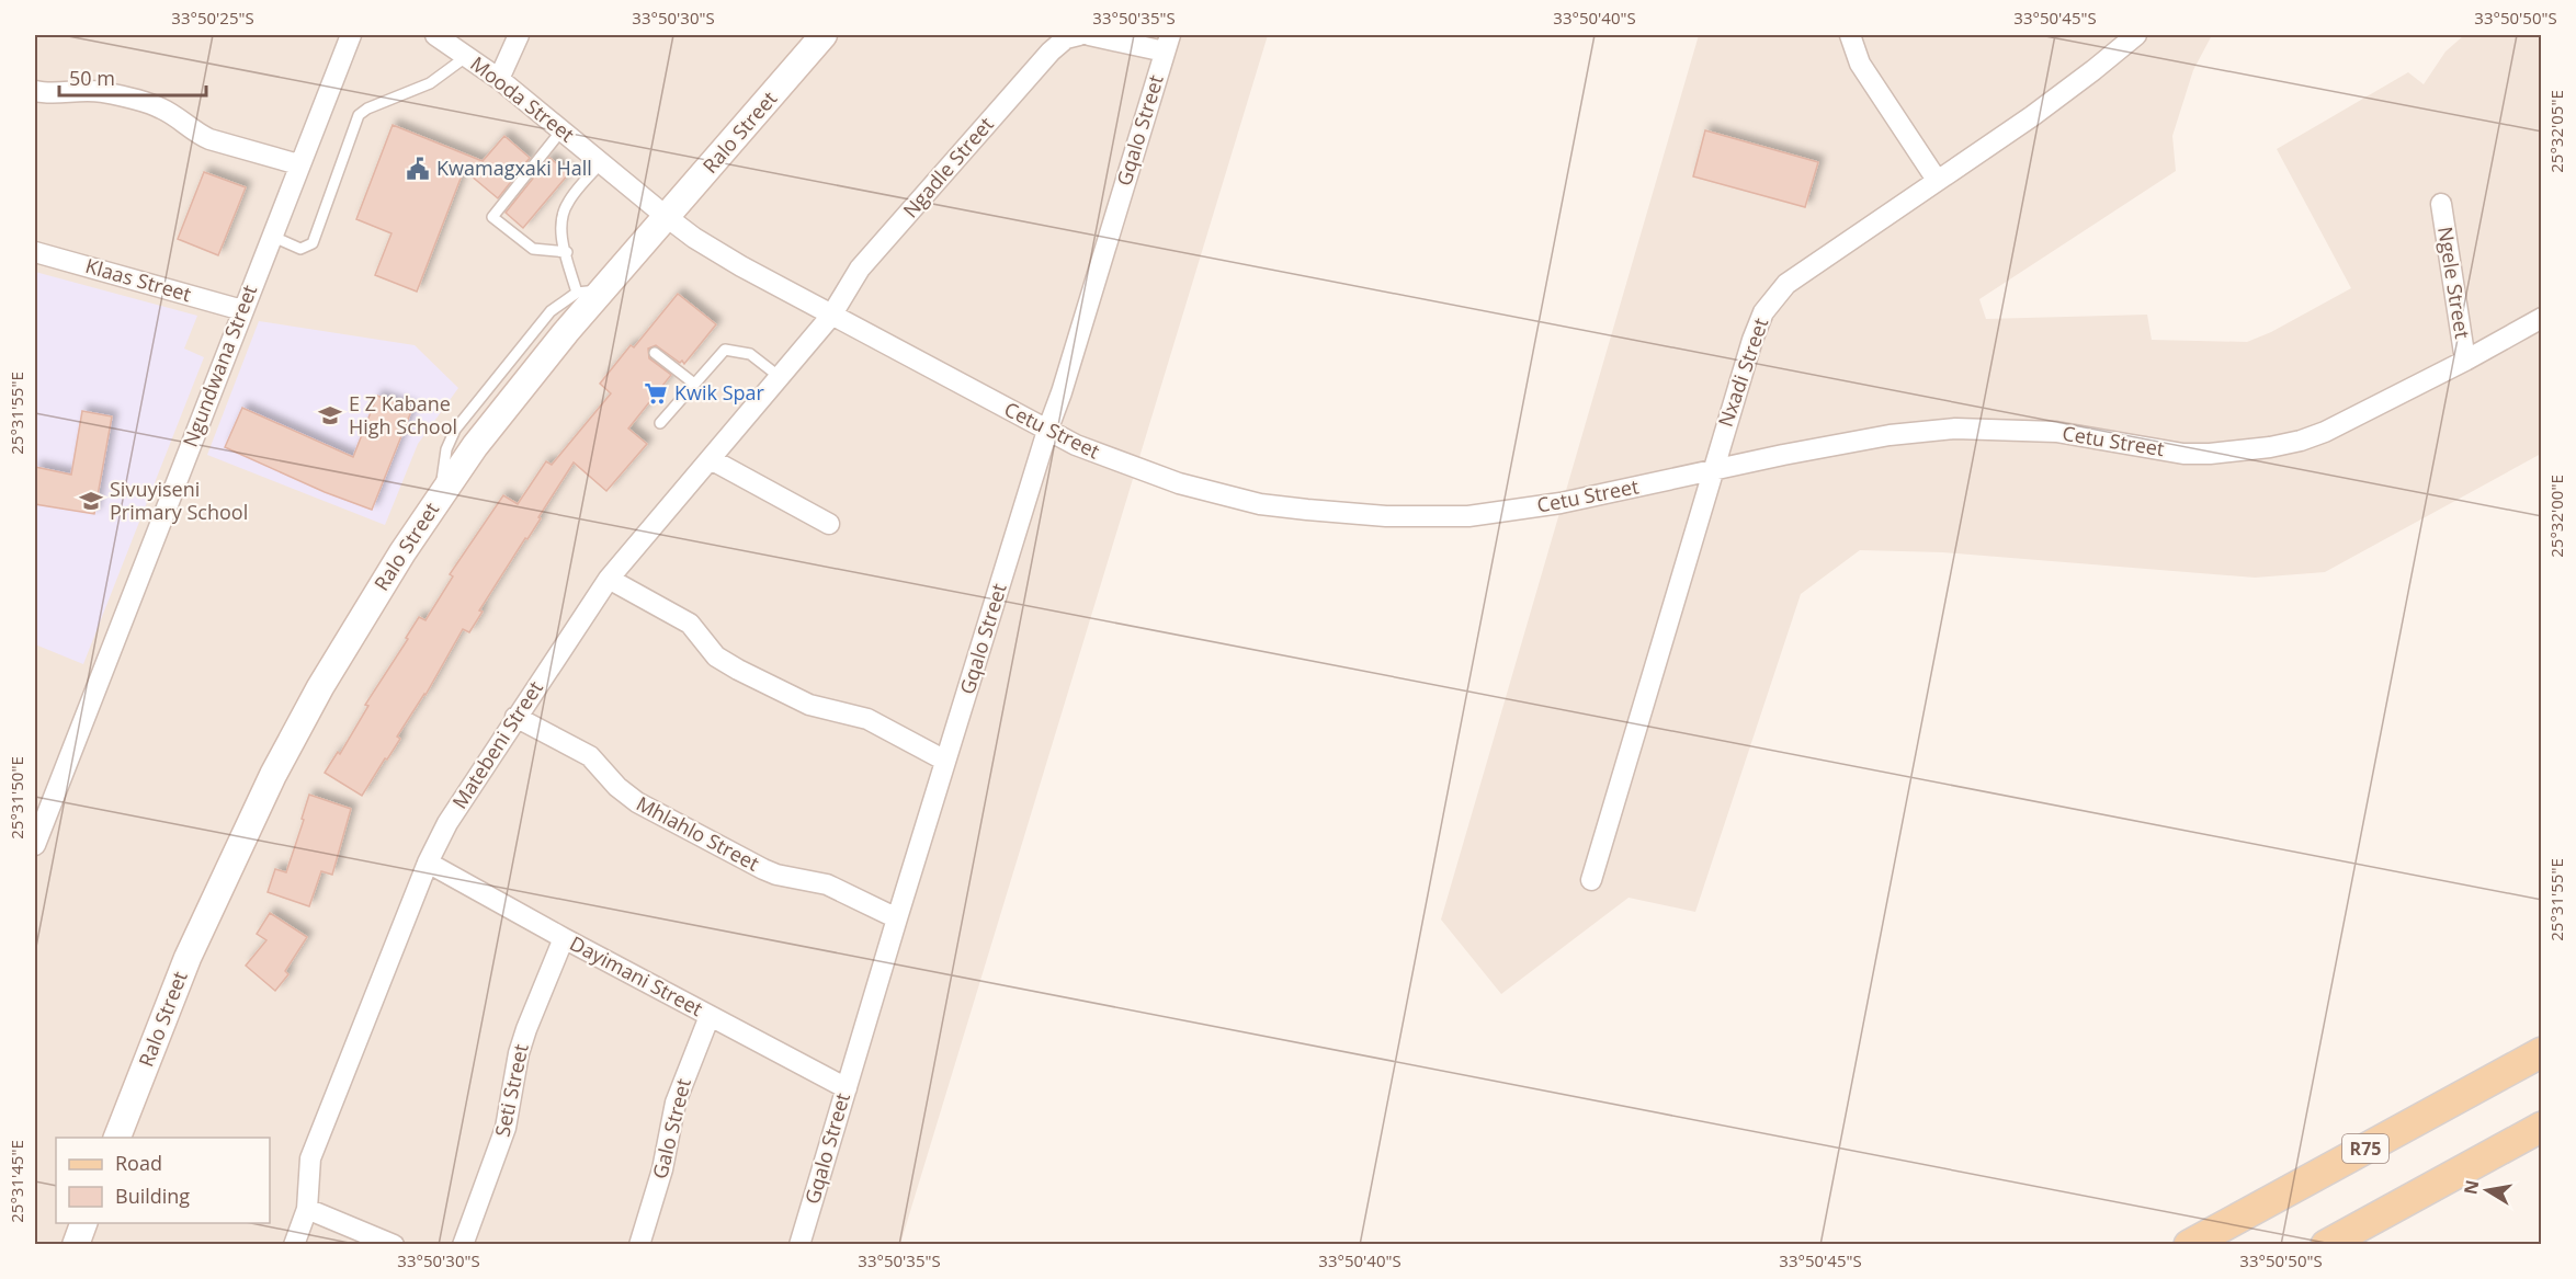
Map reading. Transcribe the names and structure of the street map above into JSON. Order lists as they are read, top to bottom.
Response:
{
  "streets": {
    "main road": ["R75"],
    "street": [
      "Mooda Street",
      "Gqalo Street",
      "Ralo Street",
      "Ngadle Street",
      "Klaas Street",
      "Ngele Street",
      "Ngundwana Street",
      "Nxadi Street",
      "Cetu Street",
      "Matebeni Street",
      "Mhlahlo Street",
      "Dayimani Street",
      "Seti Street",
      "Galo Street"
    ]
  },
  "crossings": [
    ["Mooda Street", "Ralo Street"],
    ["Mooda Street", "Cetu Street"],
    ["Gqalo Street", "Cetu Street"],
    ["Gqalo Street", "Mhlahlo Street"],
    ["Gqalo Street", "Dayimani Street"],
    ["Ralo Street", "Cetu Street"],
    ["Ngadle Street", "Cetu Street"],
    ["Ngadle Street", "Matebeni Street"],
    ["Klaas Street", "Ngundwana Street"],
    ["Ngele Street", "Cetu Street"],
    ["Nxadi Street", "Cetu Street"],
    ["Cetu Street", "Matebeni Street"],
    ["Matebeni Street", "Mhlahlo Street"],
    ["Matebeni Street", "Dayimani Street"],
    ["Dayimani Street", "Seti Street"],
    ["Dayimani Street", "Galo Street"]
  ],
  "places": {
    "public building": ["Kwamagxaki Hall"],
    "supermarket": ["Kwik Spar"],
    "school or university": ["E Z Kabane High School", "Sivuyiseni Primary School"]
  },
  "legend": ["Road", "Building"],
  "scale_bar": "50 m",
  "north": "left",
  "coordinates": [
    "33°50'25\"S",
    "33°50'30\"S",
    "33°50'35\"S",
    "33°50'40\"S",
    "33°50'45\"S",
    "33°50'50\"S",
    "25°32'05\"E",
    "25°31'55\"E",
    "25°32'00\"E",
    "25°31'50\"E",
    "25°31'45\"E"
  ]
}
